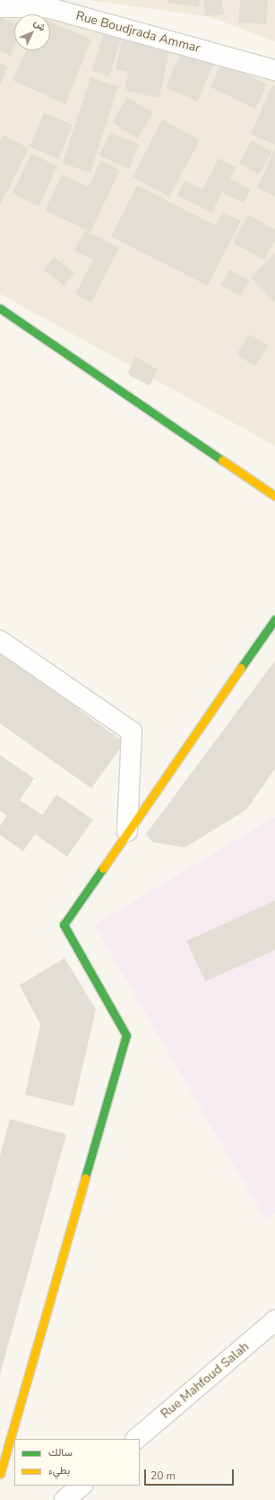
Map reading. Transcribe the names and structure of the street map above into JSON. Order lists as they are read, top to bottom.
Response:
{
  "streets": {
    "street": ["Rue Boudjrada Ammar", "Rue Mahfoud Salah"]
  },
  "legend": ["سالك", "بطيء"],
  "scale_bar": "20 m",
  "north": "top right"
}
